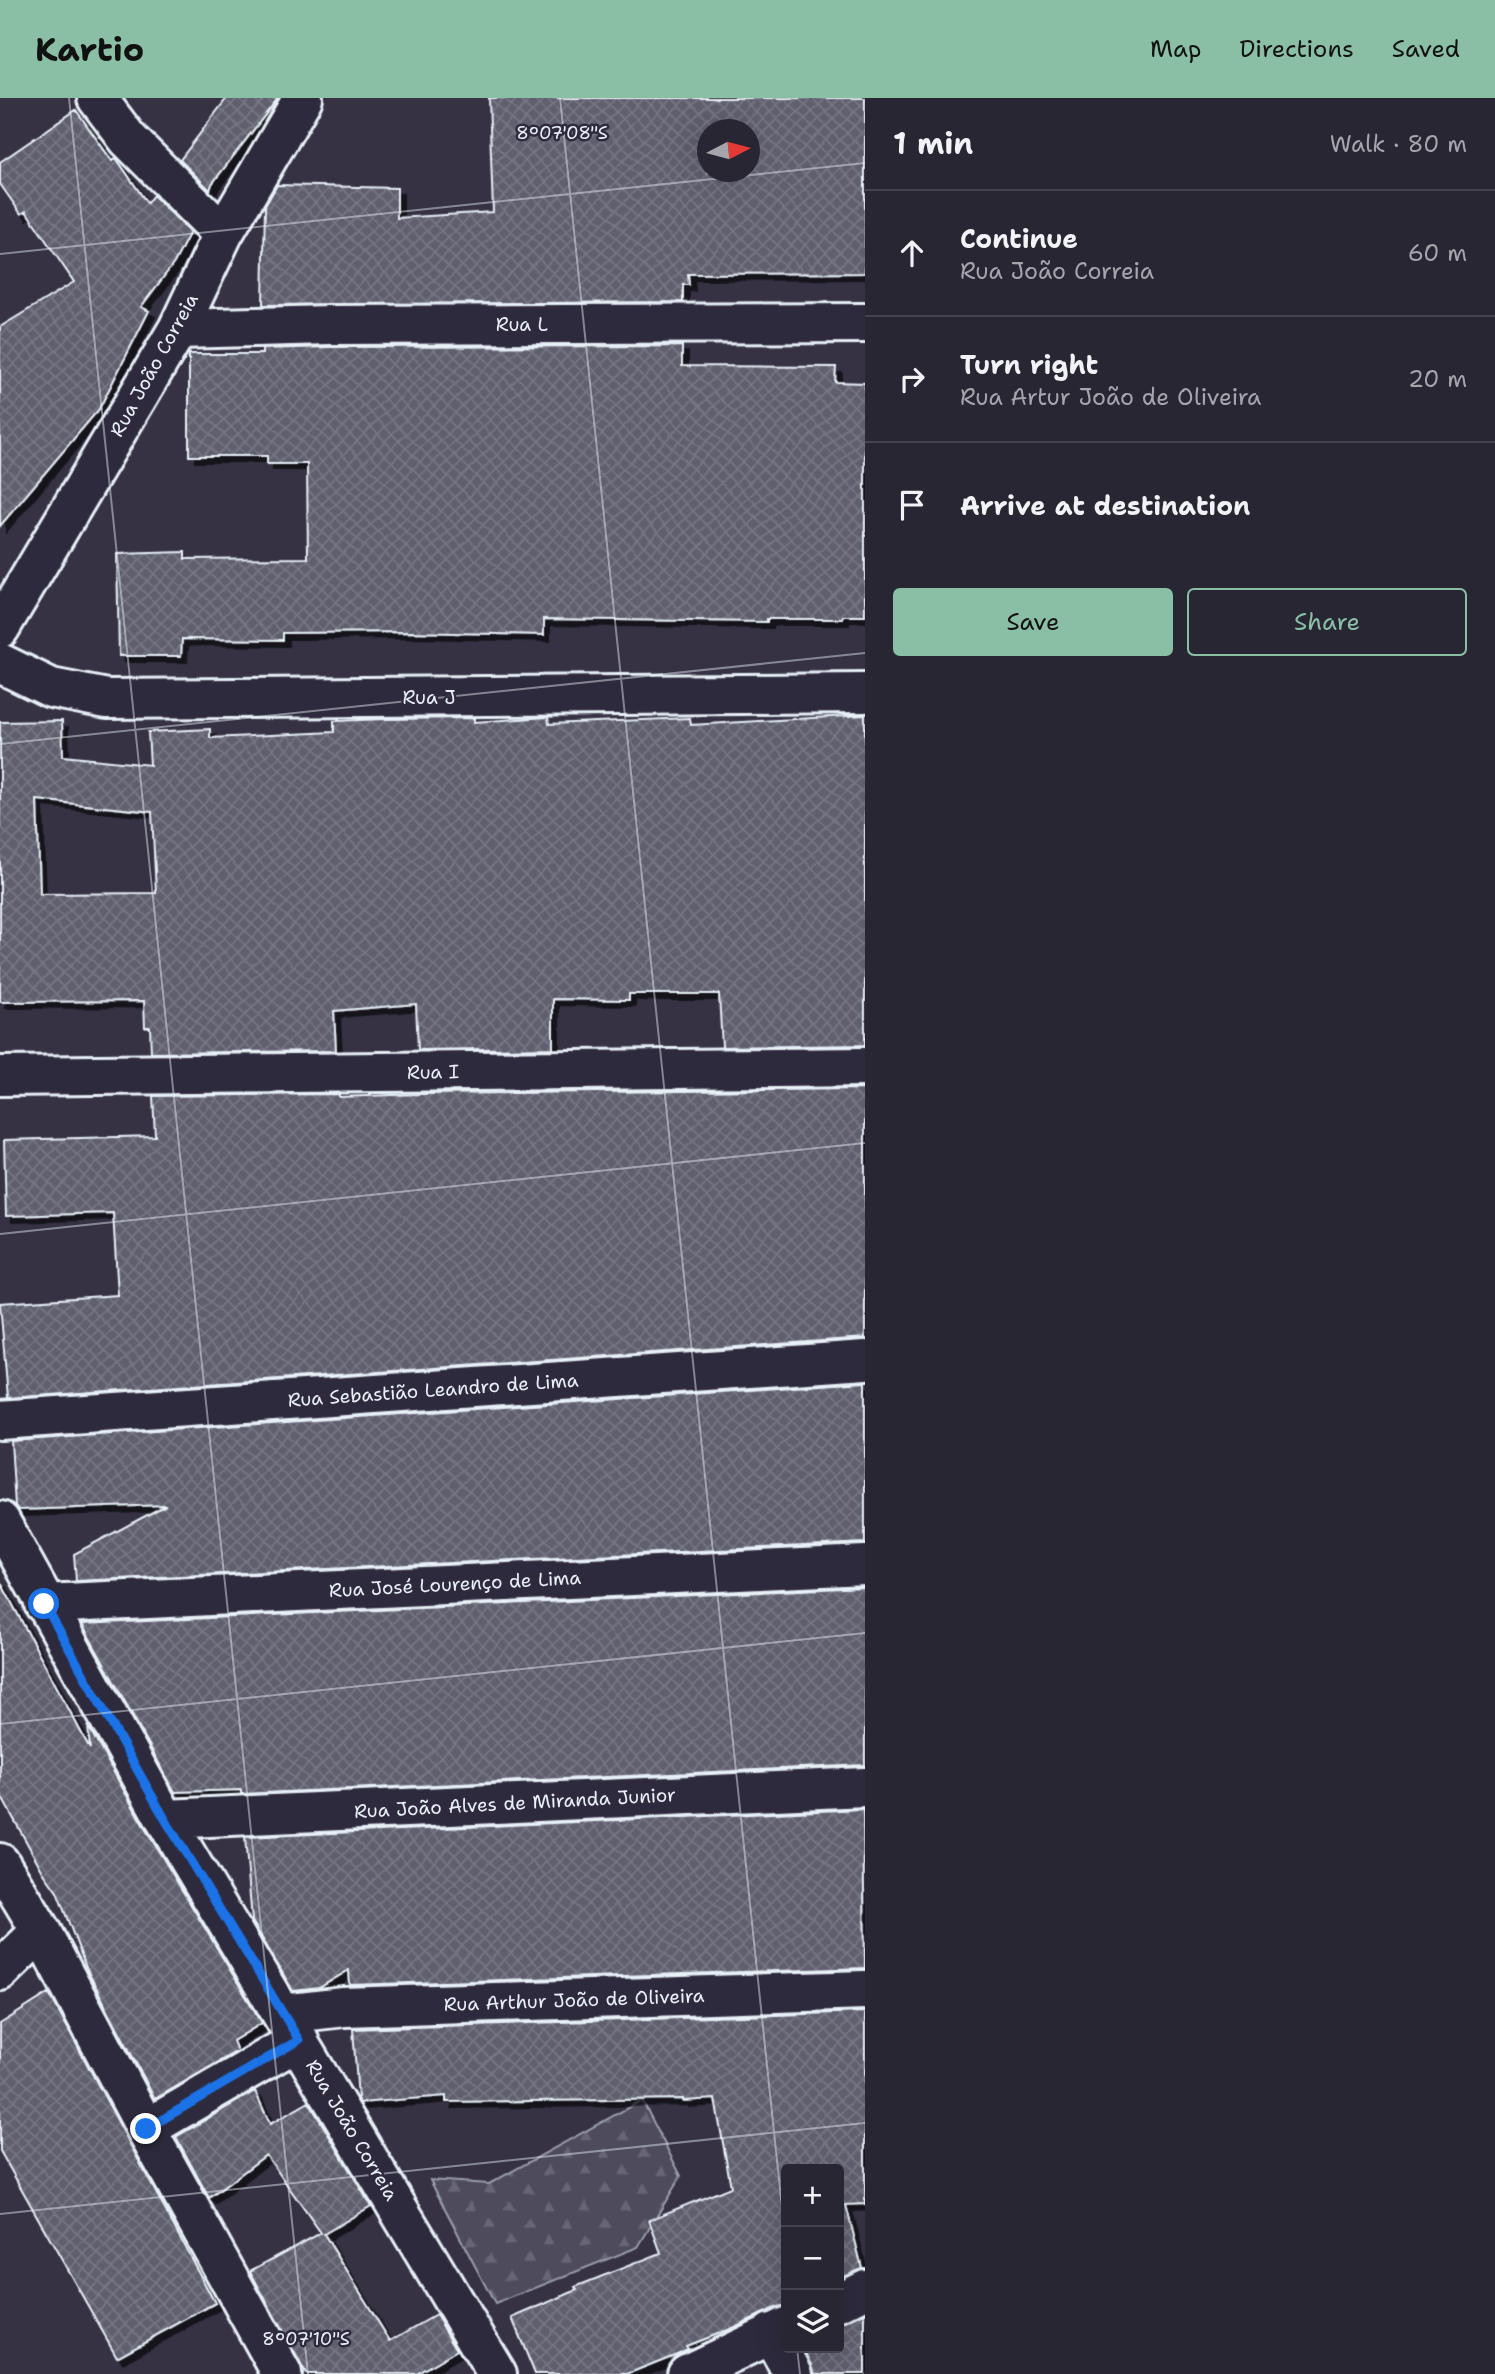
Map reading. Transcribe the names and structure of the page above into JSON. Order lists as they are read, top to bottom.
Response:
{
  "streets": {
    "street": [
      "Rua L",
      "Rua João Correia",
      "Rua J",
      "Rua I",
      "Rua Sebastião Leandro de Lima",
      "Rua José Lourenço de Lima",
      "Rua João Alves de Miranda Junior",
      "Rua Arthur João de Oliveira"
    ]
  },
  "crossings": [
    ["Rua L", "Rua João Correia"],
    ["Rua João Correia", "Rua José Lourenço de Lima"],
    ["Rua João Correia", "Rua João Alves de Miranda Junior"],
    ["Rua João Correia", "Rua Arthur João de Oliveira"]
  ],
  "north": "right",
  "page": {
    "header": "Kartio",
    "nav": ["Map", "Directions", "Saved"],
    "heading": ["1 min", "Walk · 80 m"],
    "list": [
      ["Continue", "Rua João Correia", "60 m"],
      ["Turn right", "Rua Artur João de Oliveira", "20 m"],
      "Arrive at destination"
    ],
    "buttons": ["Save", "Share"],
    "map_buttons": ["+", "−"]
  },
  "coordinates": ["8°07'08\"S", "8°07'10\"S"]
}
